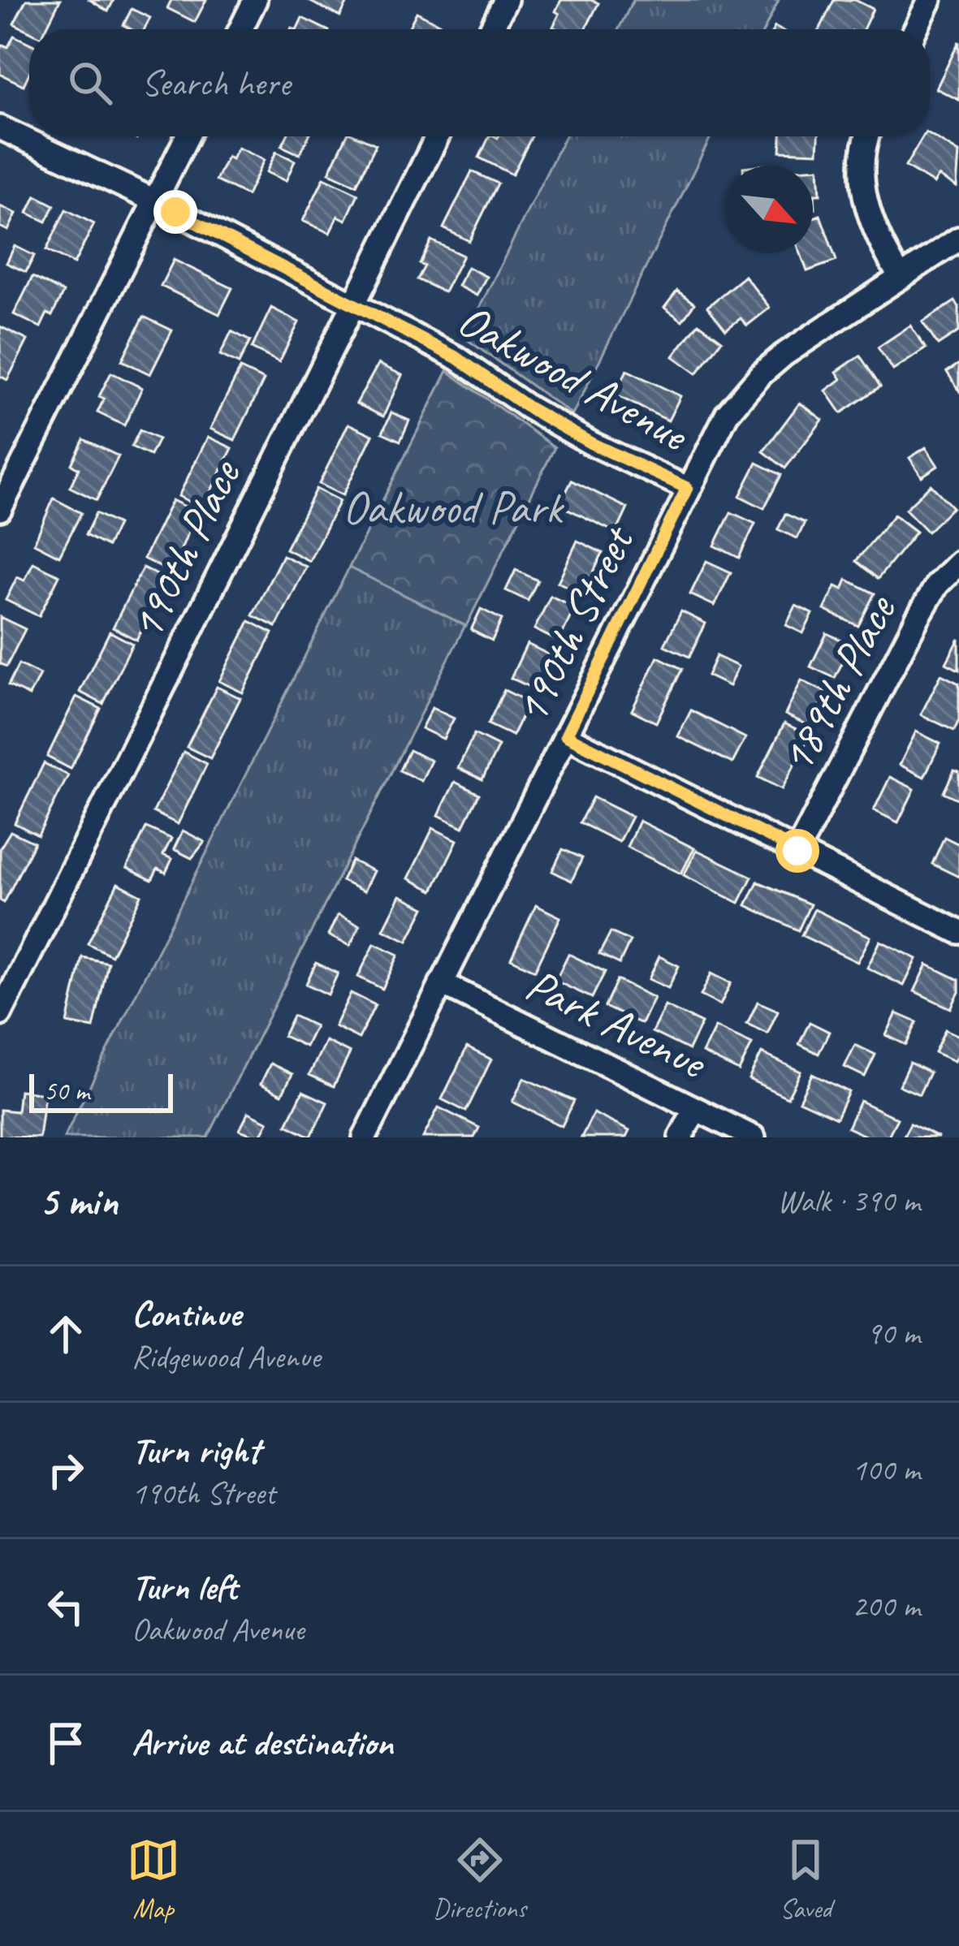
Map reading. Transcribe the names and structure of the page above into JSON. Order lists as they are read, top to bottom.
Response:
{
  "streets": {
    "street": [
      "Oakwood Avenue",
      "190th Place",
      "190th Street",
      "189th Place",
      "Park Avenue"
    ]
  },
  "crossings": [
    ["Oakwood Avenue", "190th Place"],
    ["Oakwood Avenue", "190th Street"],
    ["190th Street", "Park Avenue"]
  ],
  "parks": ["Oakwood Park"],
  "scale_bar": "50 m",
  "north": "bottom right",
  "page": {
    "search": "Search here",
    "scale": "50 m",
    "heading": ["5 min", "Walk · 390 m"],
    "list": [
      ["Continue", "Ridgewood Avenue", "90 m"],
      ["Turn right", "190th Street", "100 m"],
      ["Turn left", "Oakwood Avenue", "200 m"],
      "Arrive at destination"
    ],
    "nav": ["Map", "Directions", "Saved"]
  }
}
